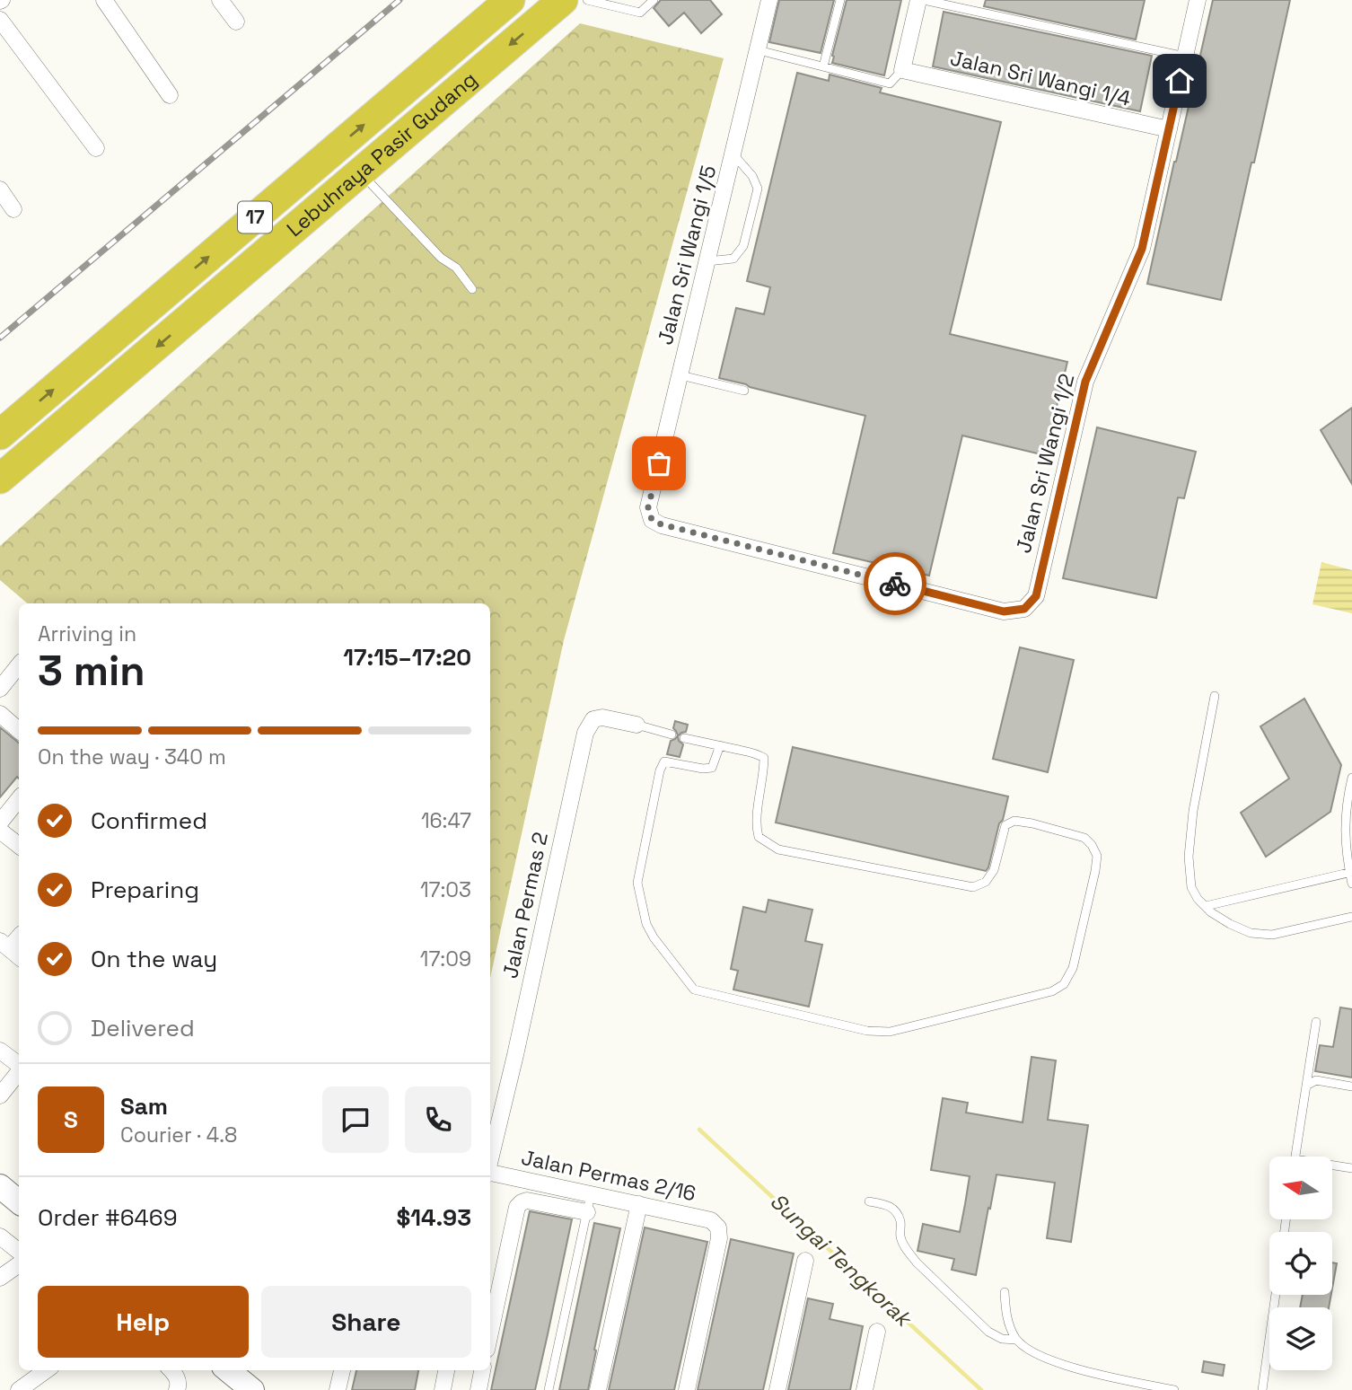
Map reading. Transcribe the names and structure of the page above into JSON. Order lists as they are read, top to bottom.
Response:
{
  "streets": {
    "highway": ["Lebuhraya Pasir Gudang", "17"],
    "street": [
      "Jalan Sri Wangi 1/4",
      "Jalan Sri Wangi 1/5",
      "Jalan Sri Wangi 1/2",
      "Jalan Permas 2",
      "Jalan Permas 2/16"
    ]
  },
  "crossings": [
    ["Jalan Sri Wangi 1/4", "Jalan Sri Wangi 1/2"],
    ["Jalan Sri Wangi 1/5", "Jalan Sri Wangi 1/2"]
  ],
  "water": ["Sungai Tengkorak"],
  "north": "left",
  "page": {
    "heading": ["3 min", "Arriving in", "17:15–17:20"],
    "panel": [
      "Sam",
      "Courier · 4.8",
      "Order #6469",
      "$14.93"
    ],
    "bar": "On the way · 340 m",
    "list": [
      ["Confirmed", "16:47"],
      ["Preparing", "17:03"],
      ["On the way", "17:09"],
      "Delivered"
    ],
    "round": "S",
    "buttons": ["Help", "Share"]
  }
}
